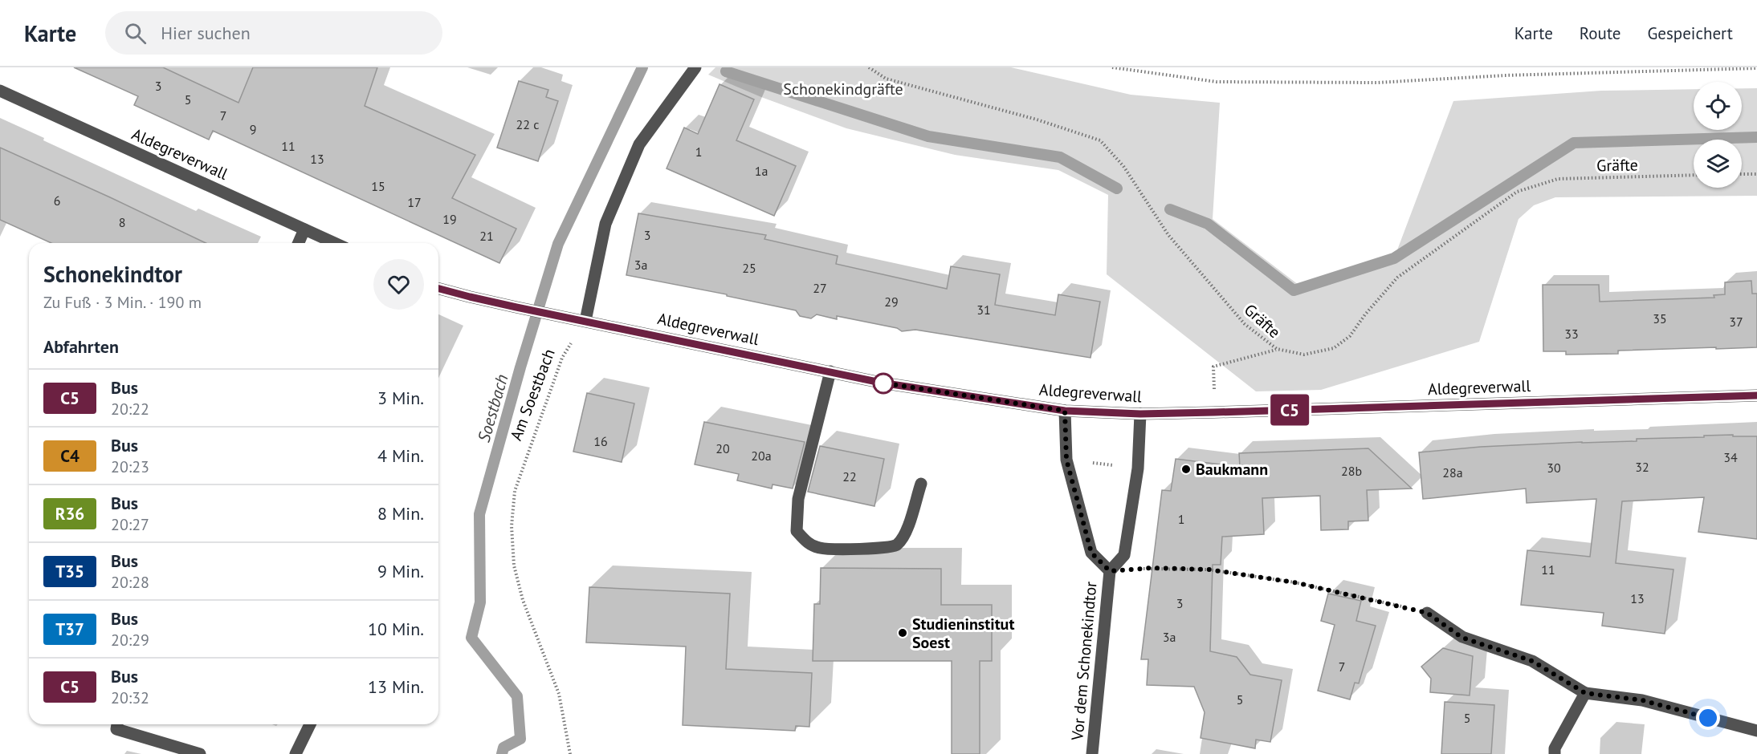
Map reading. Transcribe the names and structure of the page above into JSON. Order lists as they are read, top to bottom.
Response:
{
  "streets": {
    "street": ["Aldegreverwall", "Vor dem Schonekindtor"],
    "path": ["Gräfte", "Am Soestbach"]
  },
  "crossings": [
    ["Aldegreverwall", "Am Soestbach"],
    ["Aldegreverwall", "Vor dem Schonekindtor"]
  ],
  "water": ["Soestbach"],
  "parks": ["Schonekindgräfte"],
  "places": ["Baukmann", "Studieninstitut Soest"],
  "lines": ["bus line C5"],
  "house_numbers": [
    "3",
    "5",
    "7",
    "22 c",
    "9",
    "11",
    "1",
    "13",
    "1a",
    "15",
    "6",
    "17",
    "19",
    "8",
    "3",
    "21",
    "3a",
    "25",
    "27",
    "29",
    "31",
    "35",
    "37",
    "33",
    "16",
    "20",
    "20a",
    "34",
    "32",
    "30",
    "28b",
    "28a",
    "22",
    "1",
    "11",
    "13",
    "3",
    "3a",
    "7",
    "5",
    "5"
  ],
  "page": {
    "header": "Karte",
    "search": "Hier suchen",
    "nav": ["Karte", "Route", "Gespeichert"],
    "on_map": "C5",
    "heading": [
      ["Schonekindtor", "Zu Fuß · 3 Min. · 190 m"],
      "Abfahrten"
    ],
    "list": [
      {
        "mark": "C5",
        "name": "Bus",
        "note": "20:22",
        "value": "3 Min."
      },
      {
        "mark": "C4",
        "name": "Bus",
        "note": "20:23",
        "value": "4 Min."
      },
      {
        "mark": "R36",
        "name": "Bus",
        "note": "20:27",
        "value": "8 Min."
      },
      {
        "mark": "T35",
        "name": "Bus",
        "note": "20:28",
        "value": "9 Min."
      },
      {
        "mark": "T37",
        "name": "Bus",
        "note": "20:29",
        "value": "10 Min."
      },
      {
        "mark": "C5",
        "name": "Bus",
        "note": "20:32",
        "value": "13 Min."
      }
    ]
  }
}
